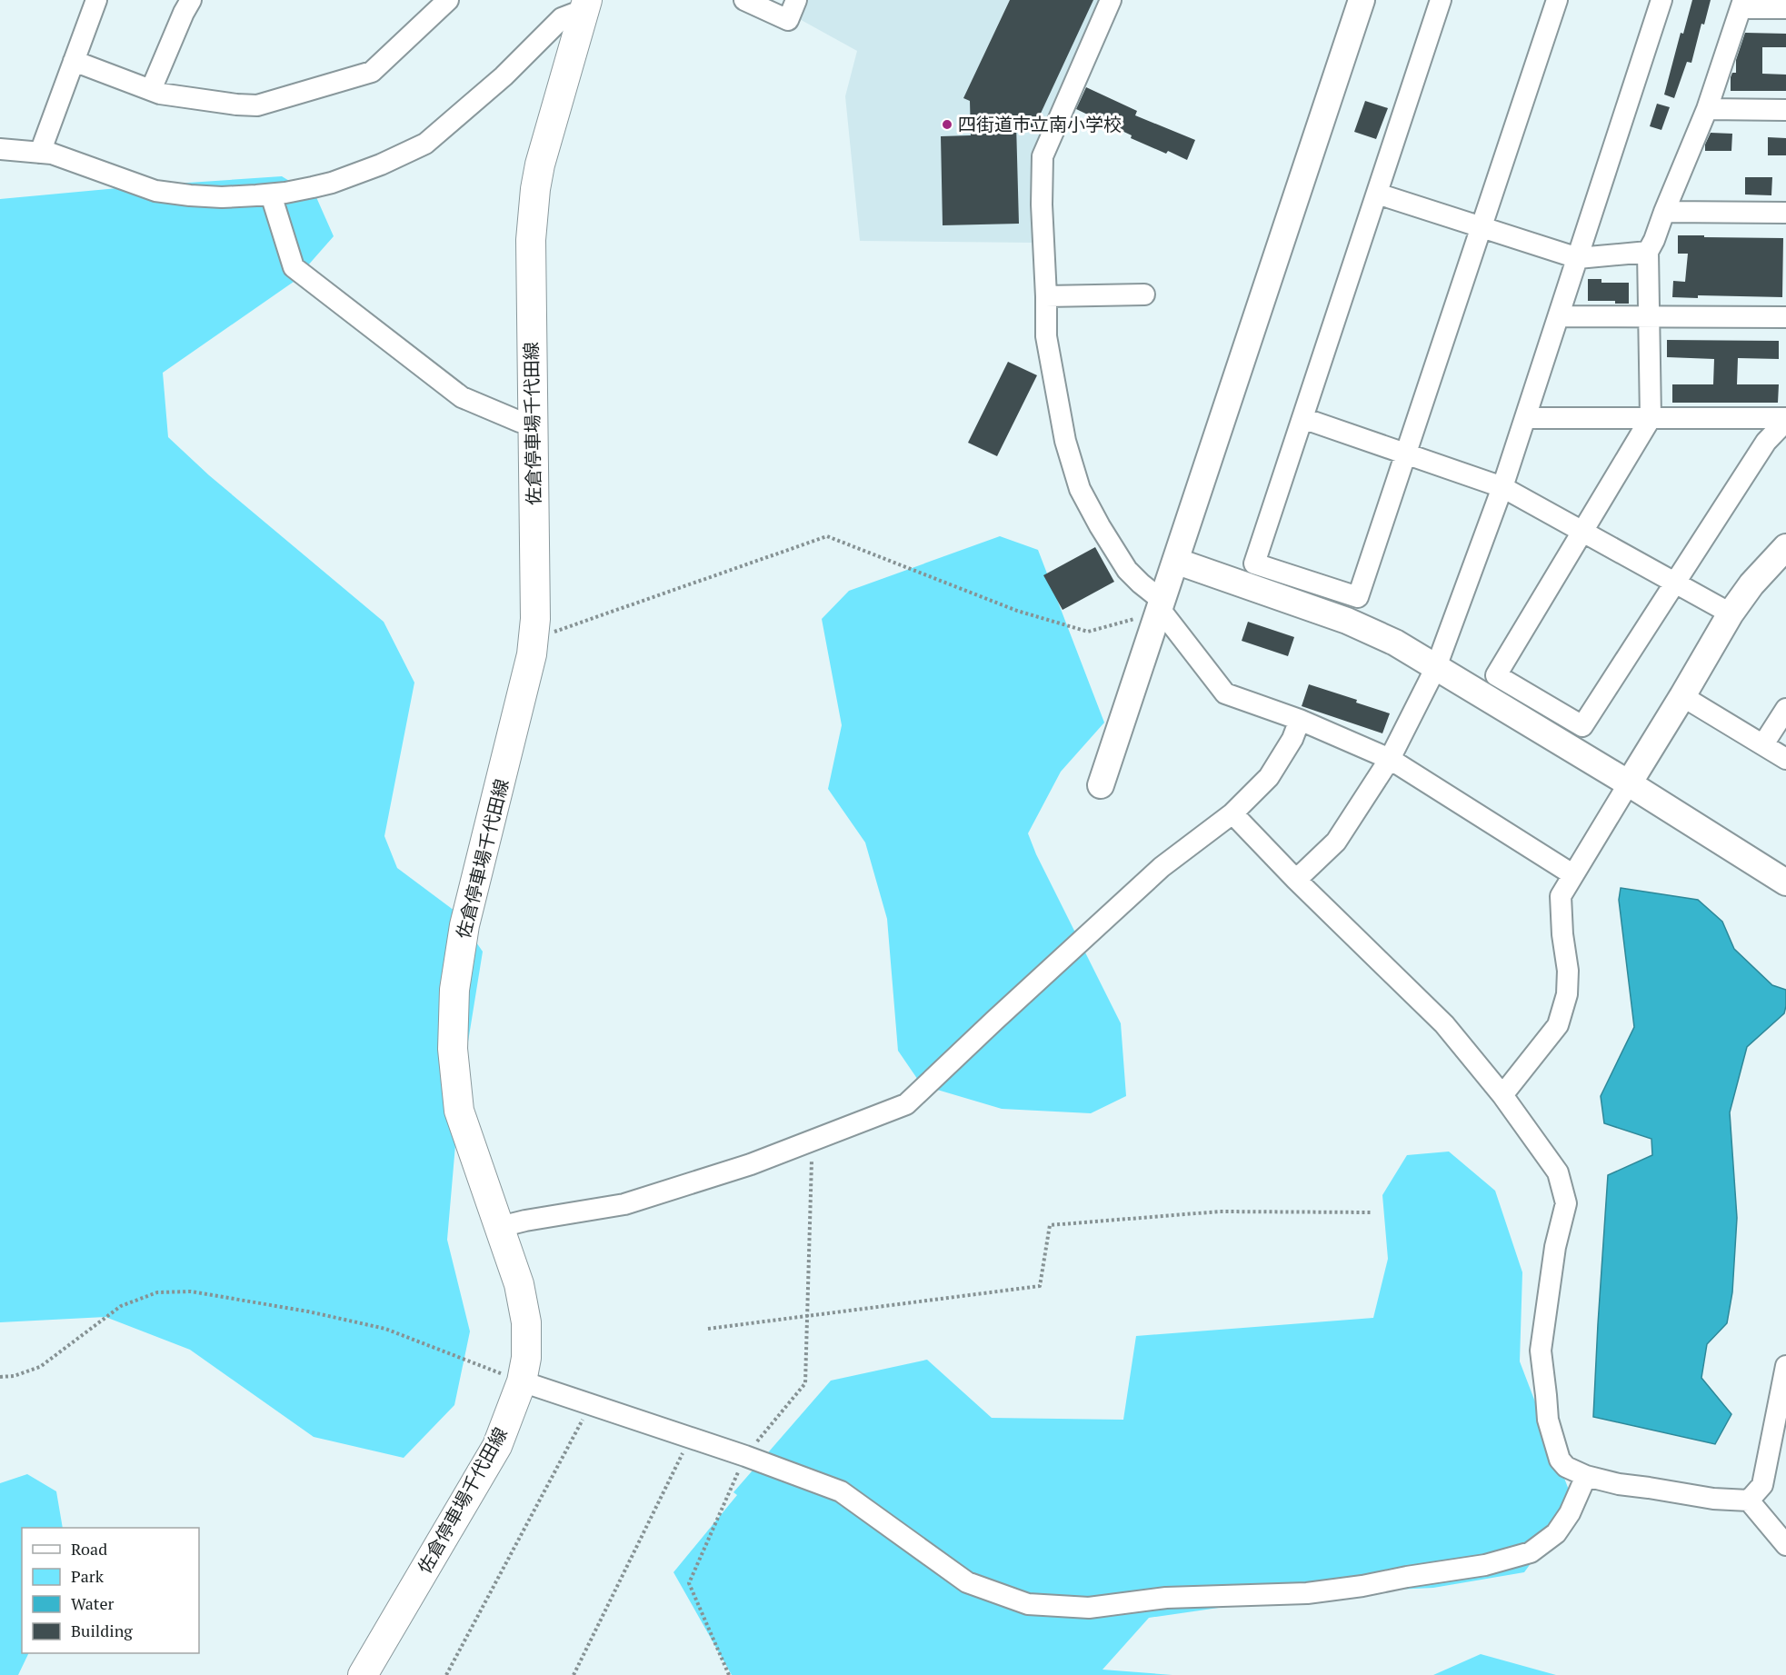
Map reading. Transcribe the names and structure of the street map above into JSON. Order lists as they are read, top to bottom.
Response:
{
  "streets": {
    "main road": ["佐倉停車場千代田線"]
  },
  "places": ["四街道市立南小学校"],
  "legend": [
    "Road",
    "Park",
    "Water",
    "Building"
  ]
}
